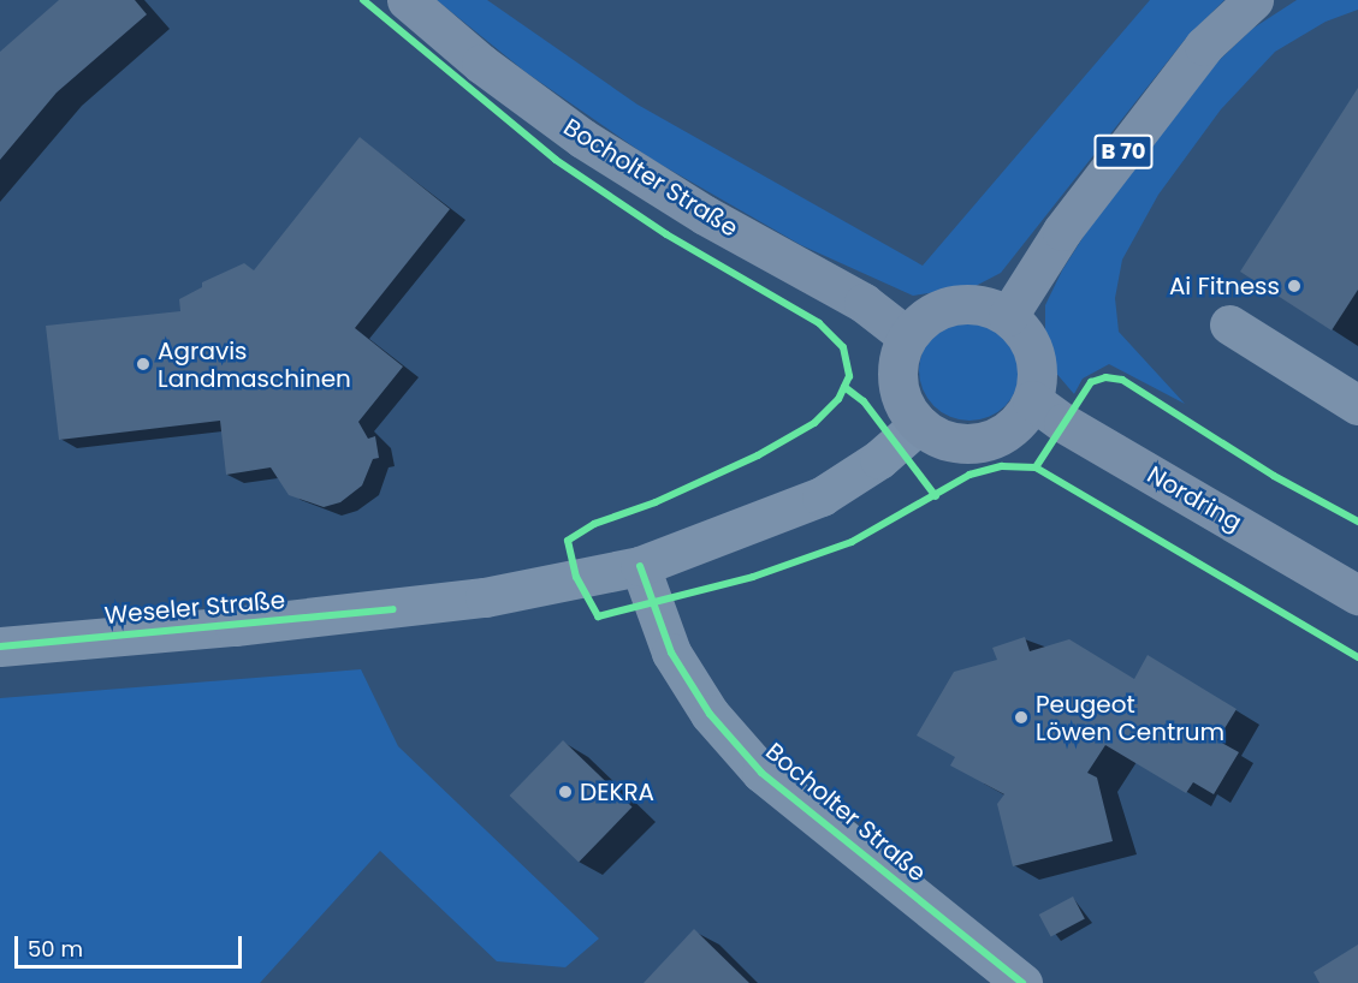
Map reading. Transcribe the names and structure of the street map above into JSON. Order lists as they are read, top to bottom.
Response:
{
  "streets": {
    "main road": ["B 70", "Bocholter Straße", "Nordring"],
    "street": ["Weseler Straße"]
  },
  "crossings": [
    ["B 70", "Bocholter Straße"],
    ["B 70", "Nordring"],
    ["B 70", "Weseler Straße"],
    ["Bocholter Straße", "Nordring"],
    ["Bocholter Straße", "Weseler Straße"],
    ["Nordring", "Weseler Straße"]
  ],
  "places": [
    "Ai Fitness",
    "Agravis Landmaschinen",
    "Peugeot Löwen Centrum",
    "DEKRA"
  ],
  "scale_bar": "50 m"
}
